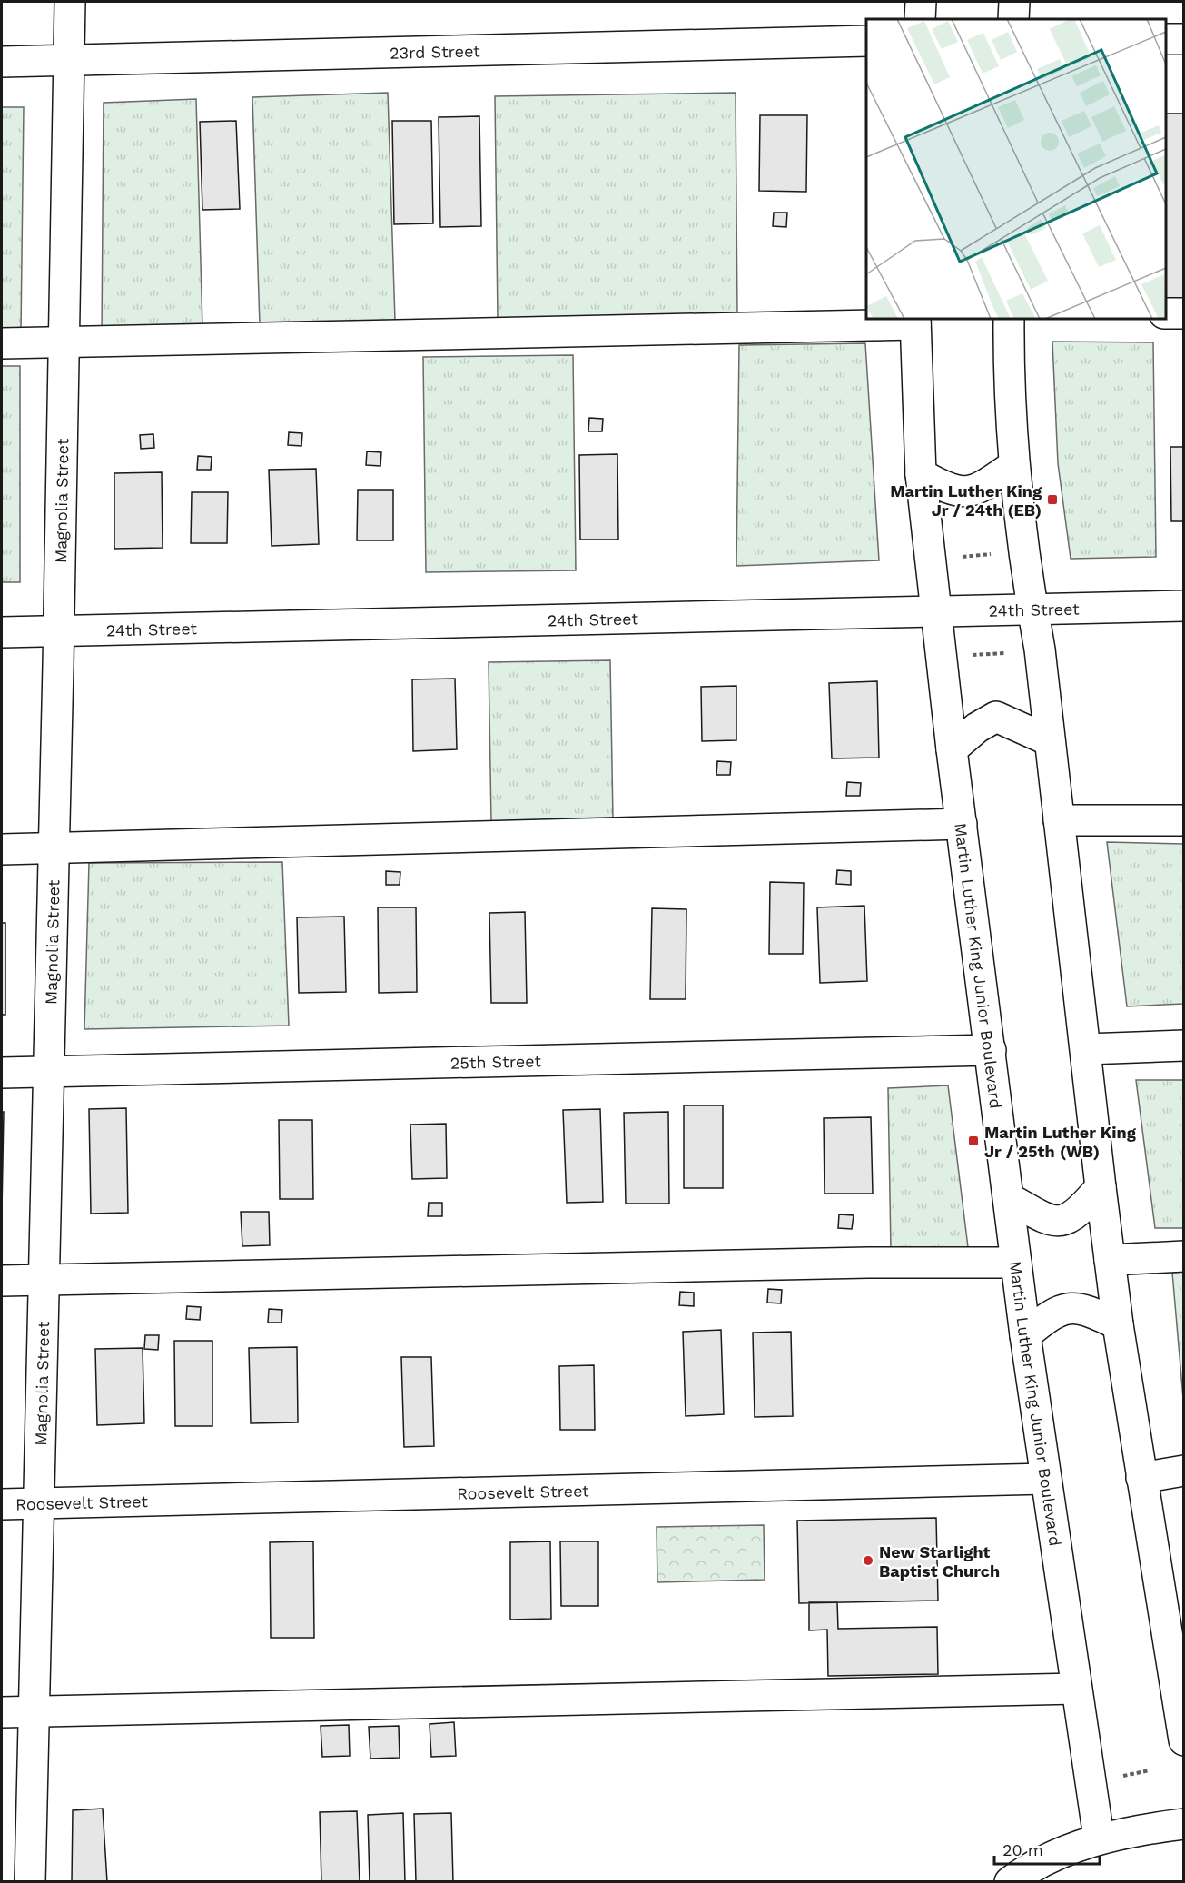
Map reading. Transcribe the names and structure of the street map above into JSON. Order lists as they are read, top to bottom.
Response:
{
  "streets": {
    "street": [
      "23rd Street",
      "Magnolia Street",
      "24th Street",
      "Martin Luther King Junior Boulevard",
      "25th Street",
      "Roosevelt Street"
    ]
  },
  "crossings": [
    ["23rd Street", "Magnolia Street"],
    ["Magnolia Street", "24th Street"],
    ["Magnolia Street", "25th Street"],
    ["Magnolia Street", "Roosevelt Street"],
    ["24th Street", "Martin Luther King Junior Boulevard"],
    ["Martin Luther King Junior Boulevard", "25th Street"],
    ["Martin Luther King Junior Boulevard", "Roosevelt Street"]
  ],
  "places": {
    "transit": ["Martin Luther King Jr / 24th (EB)", "Martin Luther King Jr / 25th (WB)"],
    "other": ["New Starlight Baptist Church"]
  },
  "scale_bar": "20 m"
}
